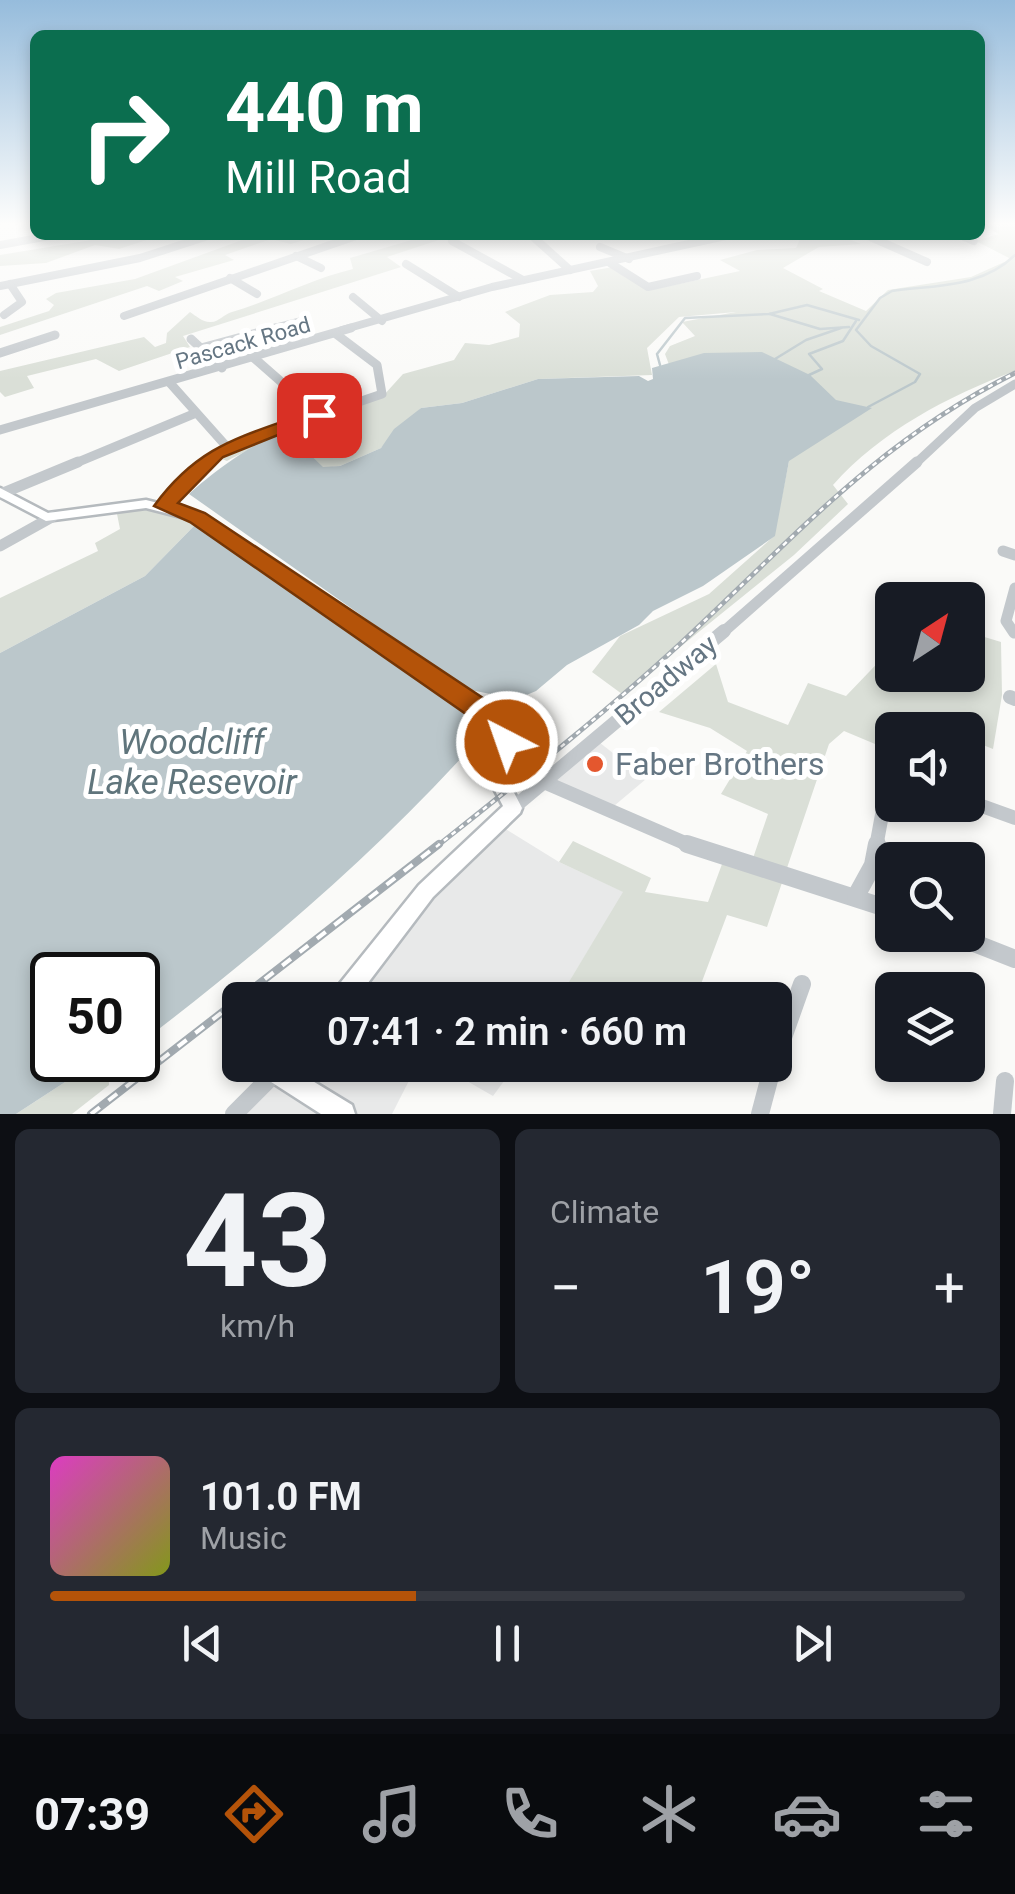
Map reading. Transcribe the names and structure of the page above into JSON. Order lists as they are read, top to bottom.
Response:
{
  "streets": {
    "main road": ["Broadway"],
    "street": ["Pascack Road"]
  },
  "water": ["Woodcliff Lake Resevoir"],
  "places": ["Faber Brothers"],
  "north": "top right",
  "page": {
    "turn": ["440 m", "Mill Road"],
    "limit": "50",
    "trip": "07:41 · 2 min · 660 m",
    "tile": [
      ["43", "km/h"],
      "Climate"
    ],
    "heat": ["−", "19°", "+"],
    "song": ["101.0 FM", "Music"],
    "tabs": "07:39"
  }
}
